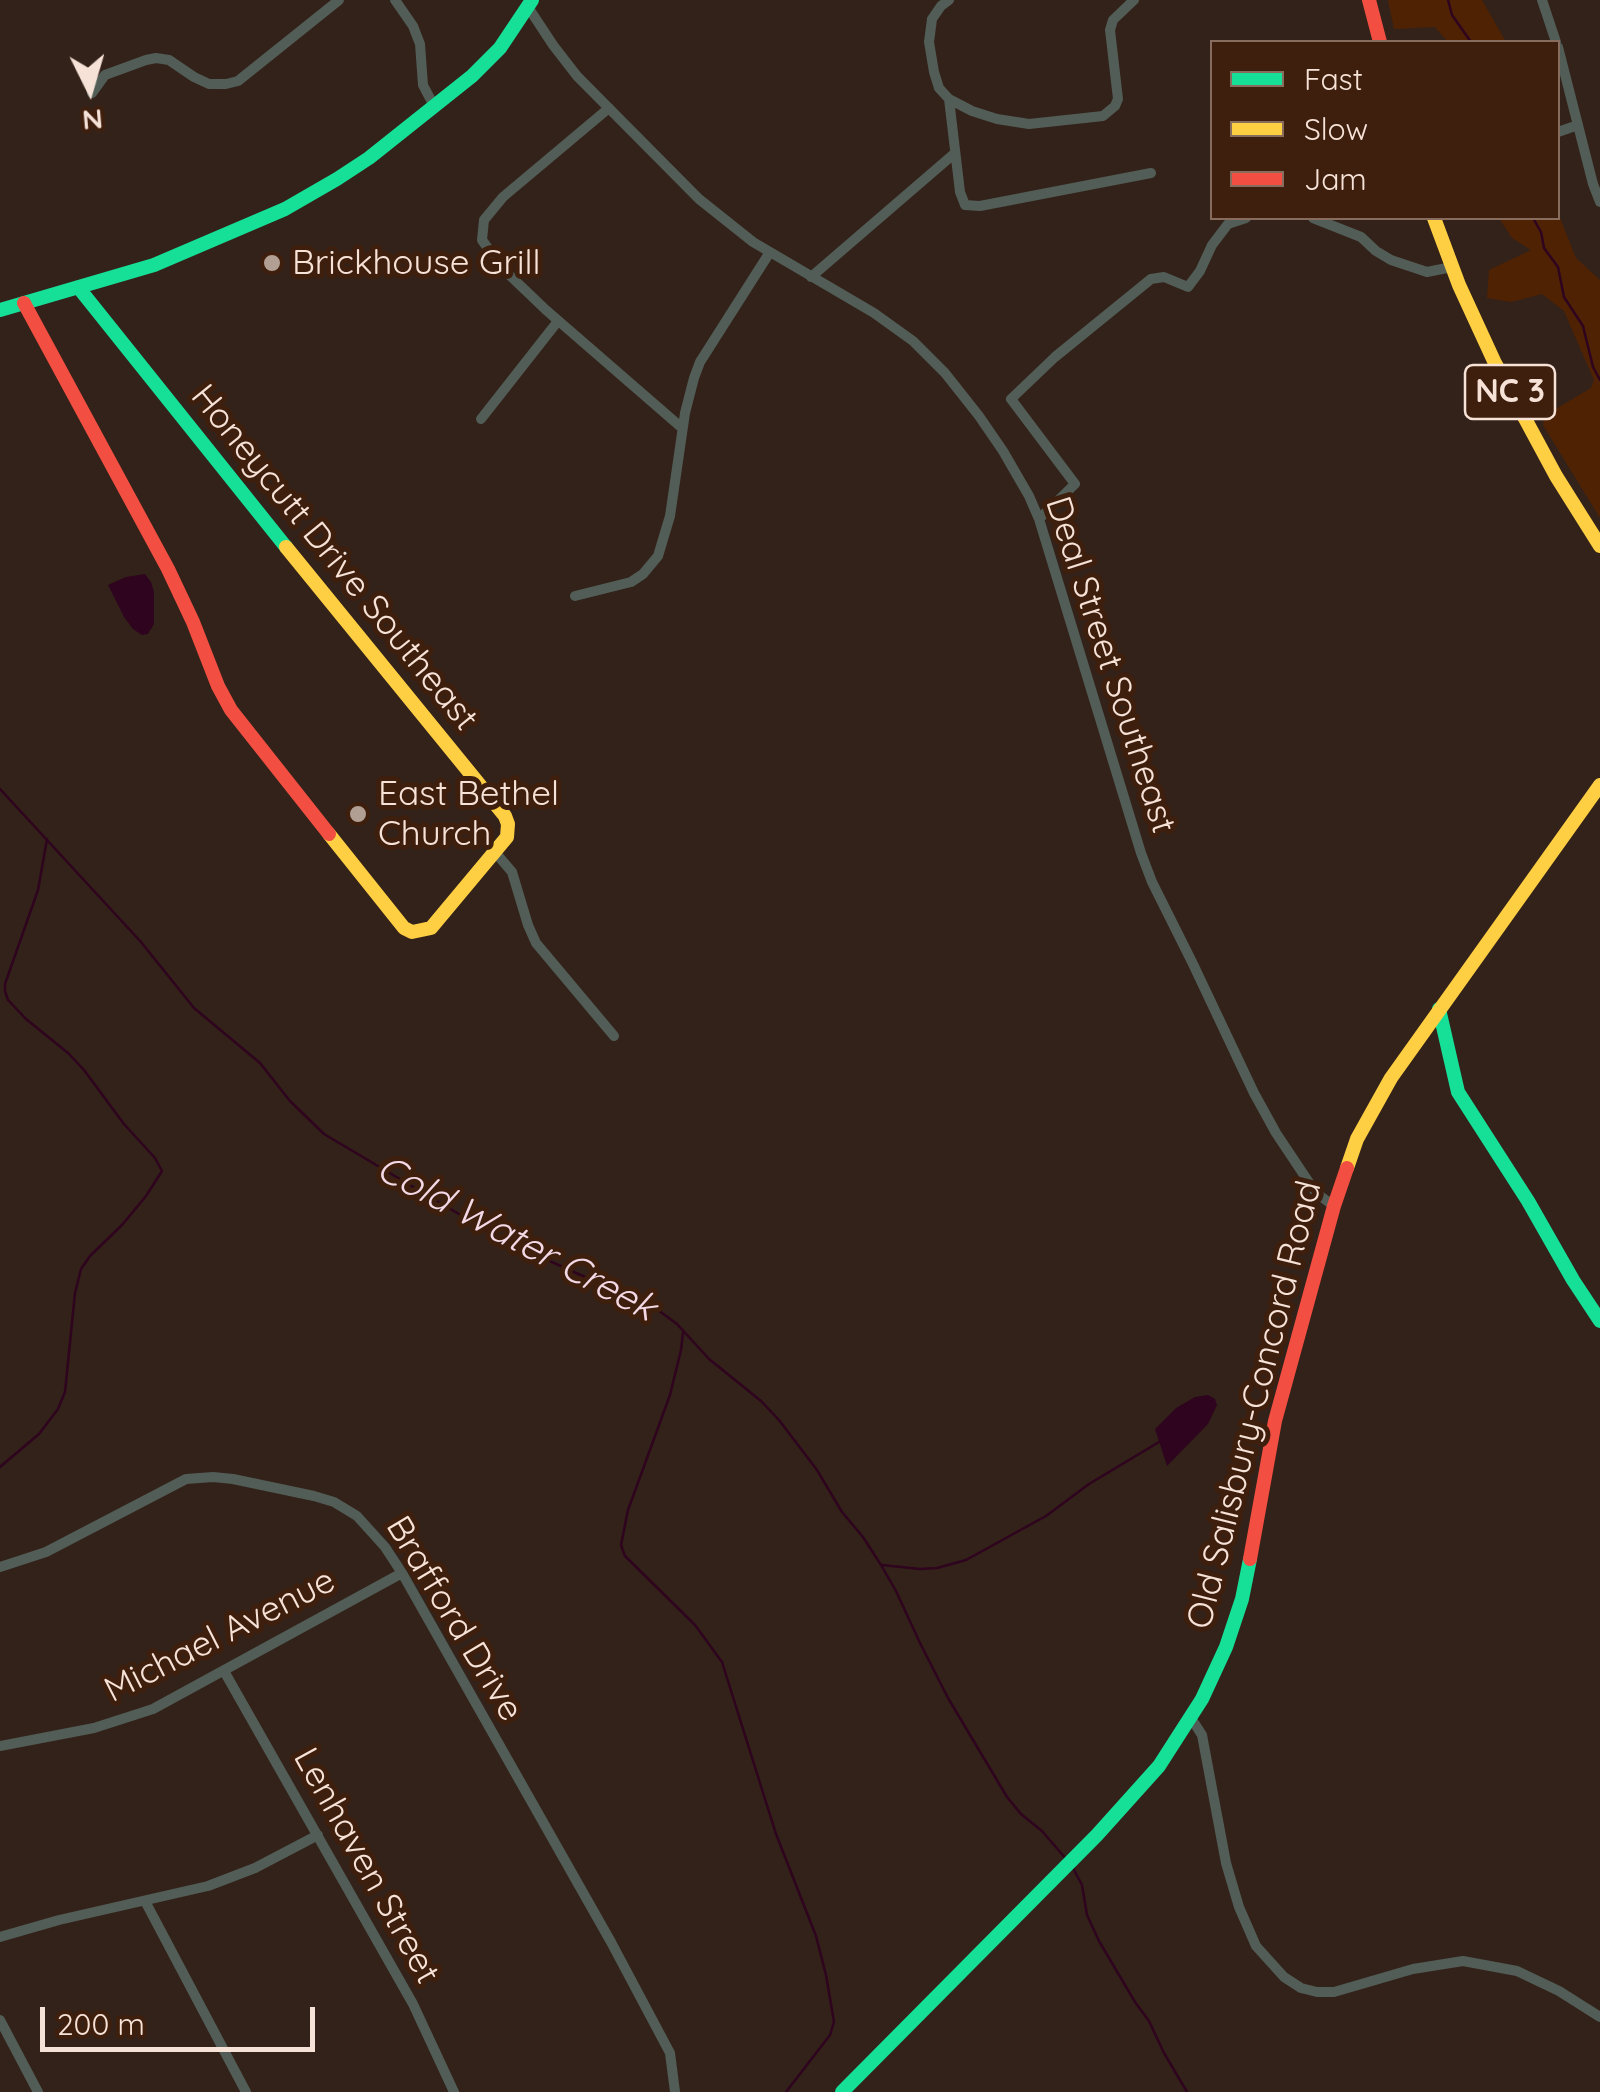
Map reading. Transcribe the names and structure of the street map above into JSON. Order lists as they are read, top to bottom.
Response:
{
  "streets": {
    "main road": ["NC 3", "Honeycutt Drive Southeast", "Old Salisbury-Concord Road"],
    "street": [
      "Deal Street Southeast",
      "Brafford Drive",
      "Michael Avenue",
      "Lenhaven Street"
    ]
  },
  "crossings": [
    ["Deal Street Southeast", "Old Salisbury-Concord Road"],
    ["Brafford Drive", "Michael Avenue"],
    ["Michael Avenue", "Lenhaven Street"]
  ],
  "water": ["Cold Water Creek"],
  "places": ["Brickhouse Grill", "East Bethel Church"],
  "legend": ["Fast", "Slow", "Jam"],
  "scale_bar": "200 m",
  "north": "bottom"
}
